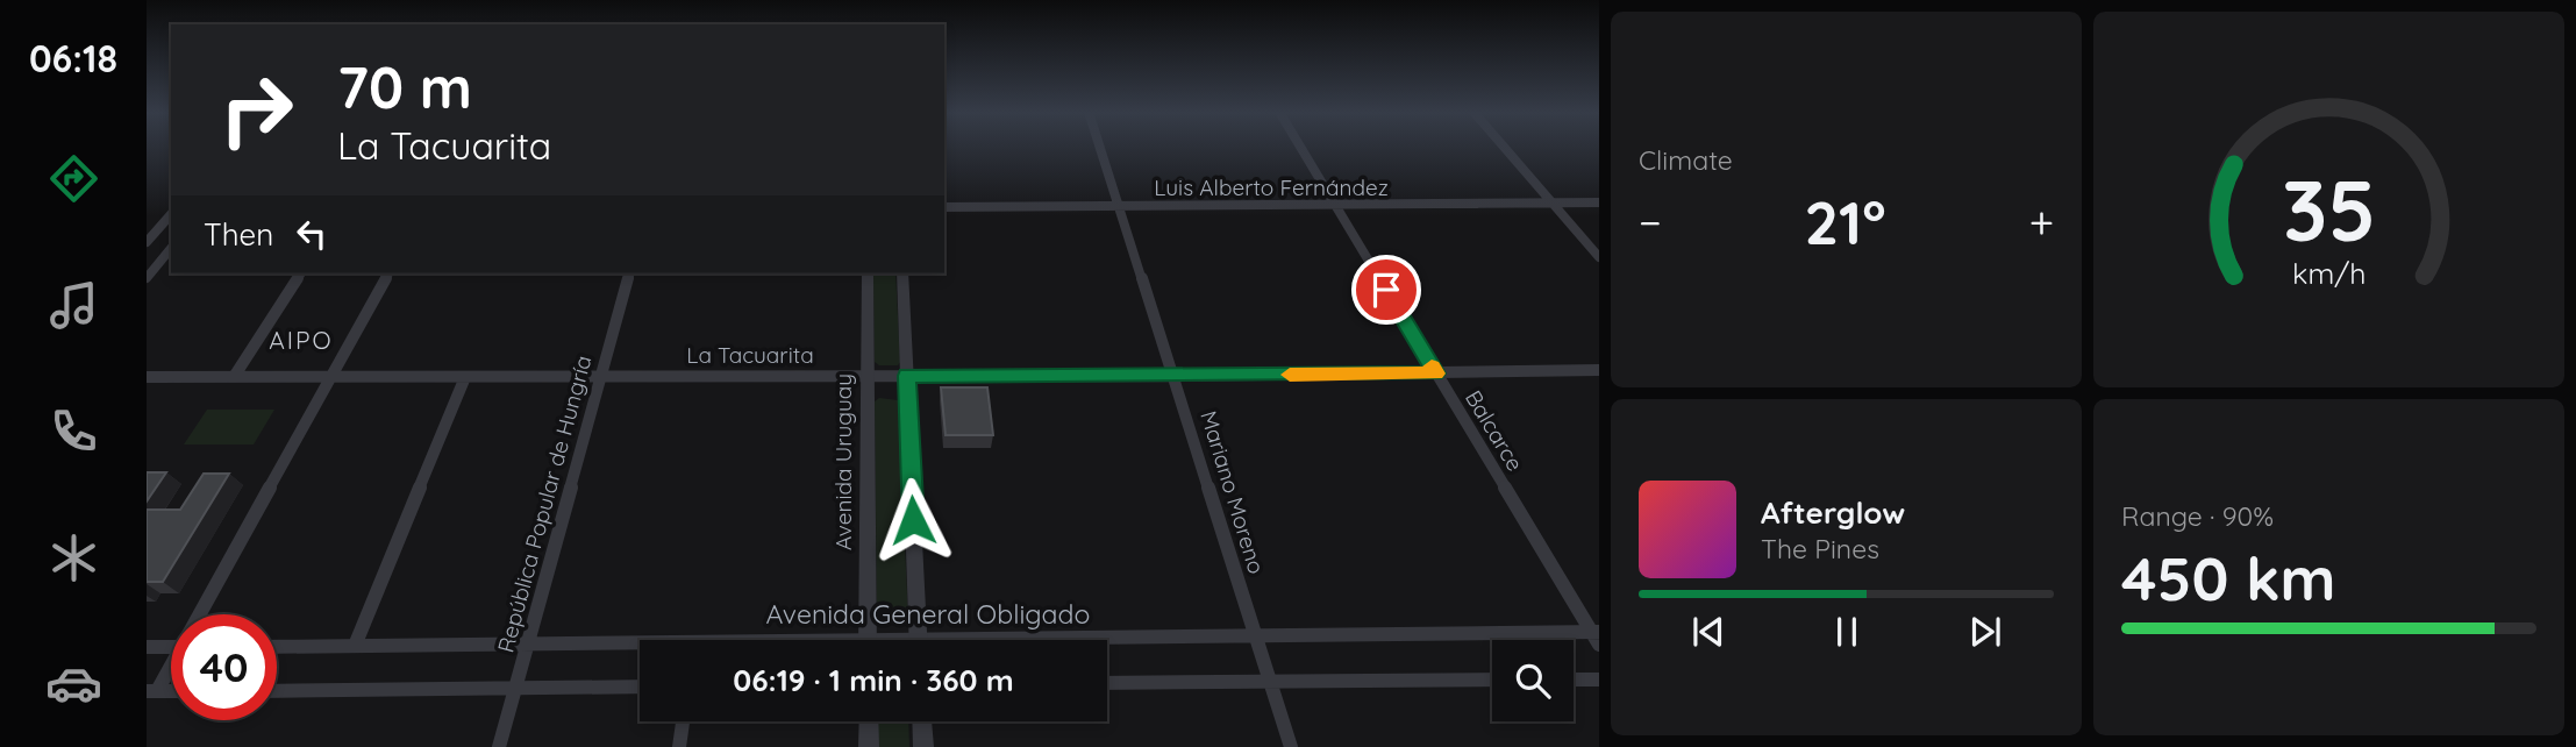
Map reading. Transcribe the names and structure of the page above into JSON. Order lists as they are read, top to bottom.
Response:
{
  "streets": {
    "street": [
      "Luis Alberto Fernández",
      "La Tacuarita",
      "Balcarce",
      "Avenida Uruguay",
      "Mariano Moreno",
      "República Popular de Hungría",
      "Avenida General Obligado"
    ]
  },
  "crossings": [
    ["Luis Alberto Fernández", "Balcarce"],
    ["Luis Alberto Fernández", "Mariano Moreno"],
    ["La Tacuarita", "Balcarce"],
    ["La Tacuarita", "Avenida Uruguay"],
    ["La Tacuarita", "Mariano Moreno"],
    ["La Tacuarita", "República Popular de Hungría"],
    ["Balcarce", "Avenida General Obligado"],
    ["Mariano Moreno", "Avenida General Obligado"],
    ["República Popular de Hungría", "Avenida General Obligado"]
  ],
  "districts": ["AIPO"],
  "page": {
    "tabs": "06:18",
    "tile": [
      "Climate",
      ["Range · 90%", "450 km"]
    ],
    "turn": ["70 m", "La Tacuarita"],
    "heat": ["−", "21°", "+"],
    "then": "Then",
    "song": ["Afterglow", "The Pines"],
    "limit": "40",
    "trip": "06:19 · 1 min · 360 m",
    "gauge": ["35", "km/h"]
  }
}
